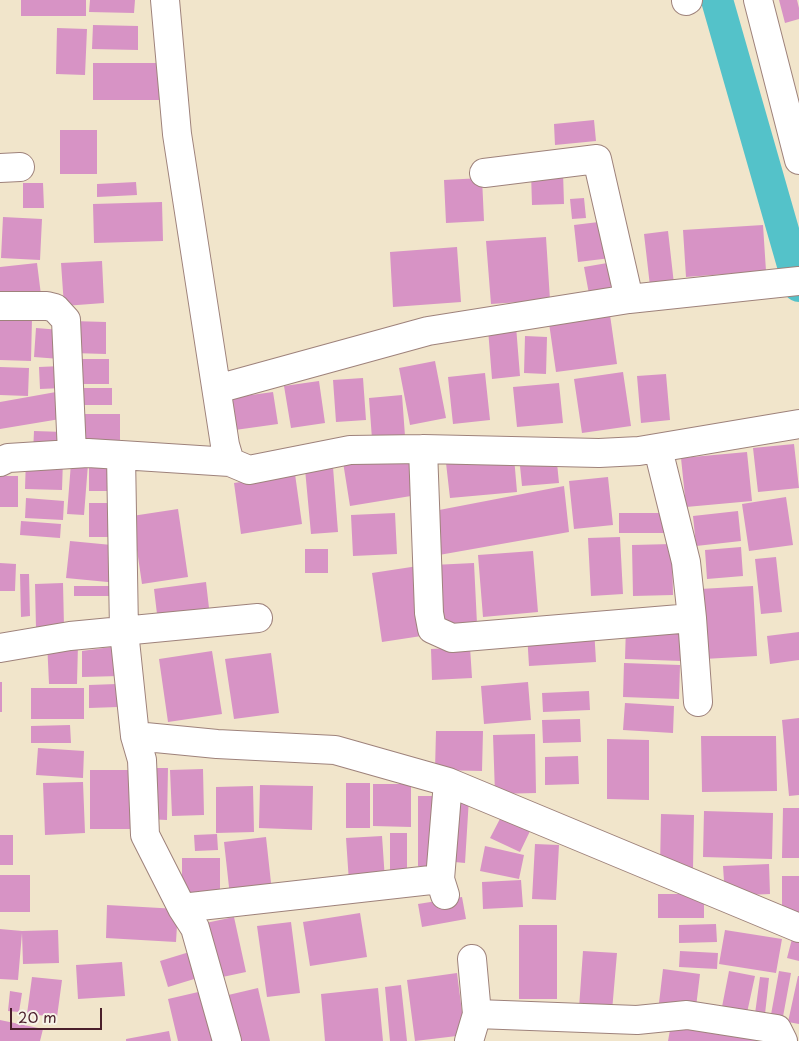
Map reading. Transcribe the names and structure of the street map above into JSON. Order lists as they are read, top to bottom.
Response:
{
  "scale_bar": "20 m"
}
